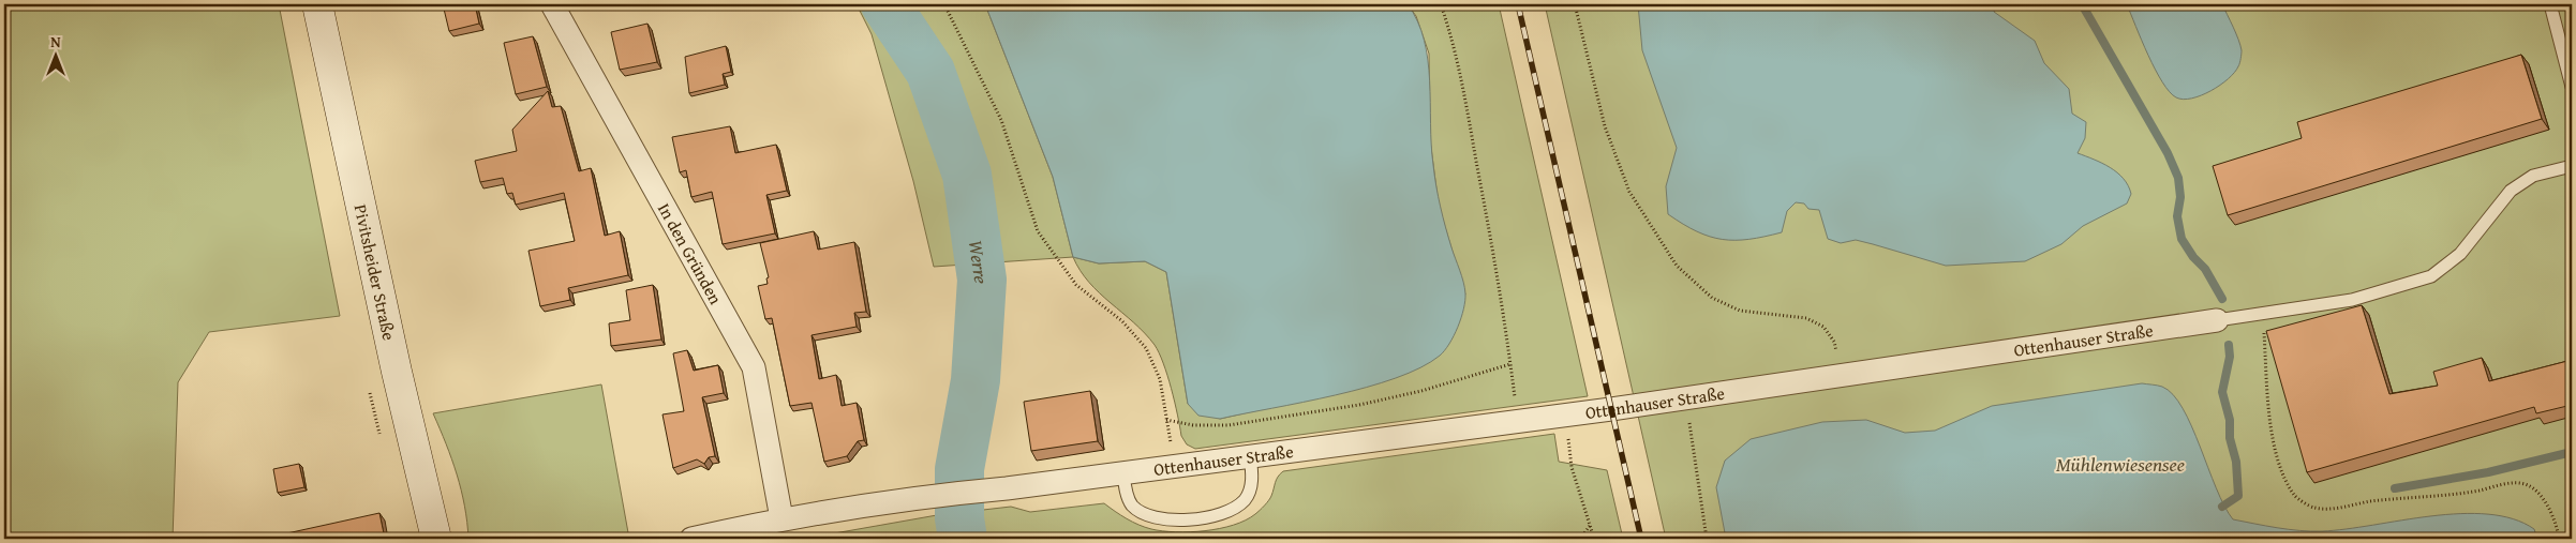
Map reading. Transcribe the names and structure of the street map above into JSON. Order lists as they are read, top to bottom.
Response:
{
  "streets": {
    "main road": ["Pivitsheider Straße"],
    "street": ["In den Gründen", "Ottenhauser Straße"]
  },
  "crossings": [
    ["In den Gründen", "Ottenhauser Straße"]
  ],
  "water": ["Werre", "Mühlenwiesensee"],
  "north": "top"
}
